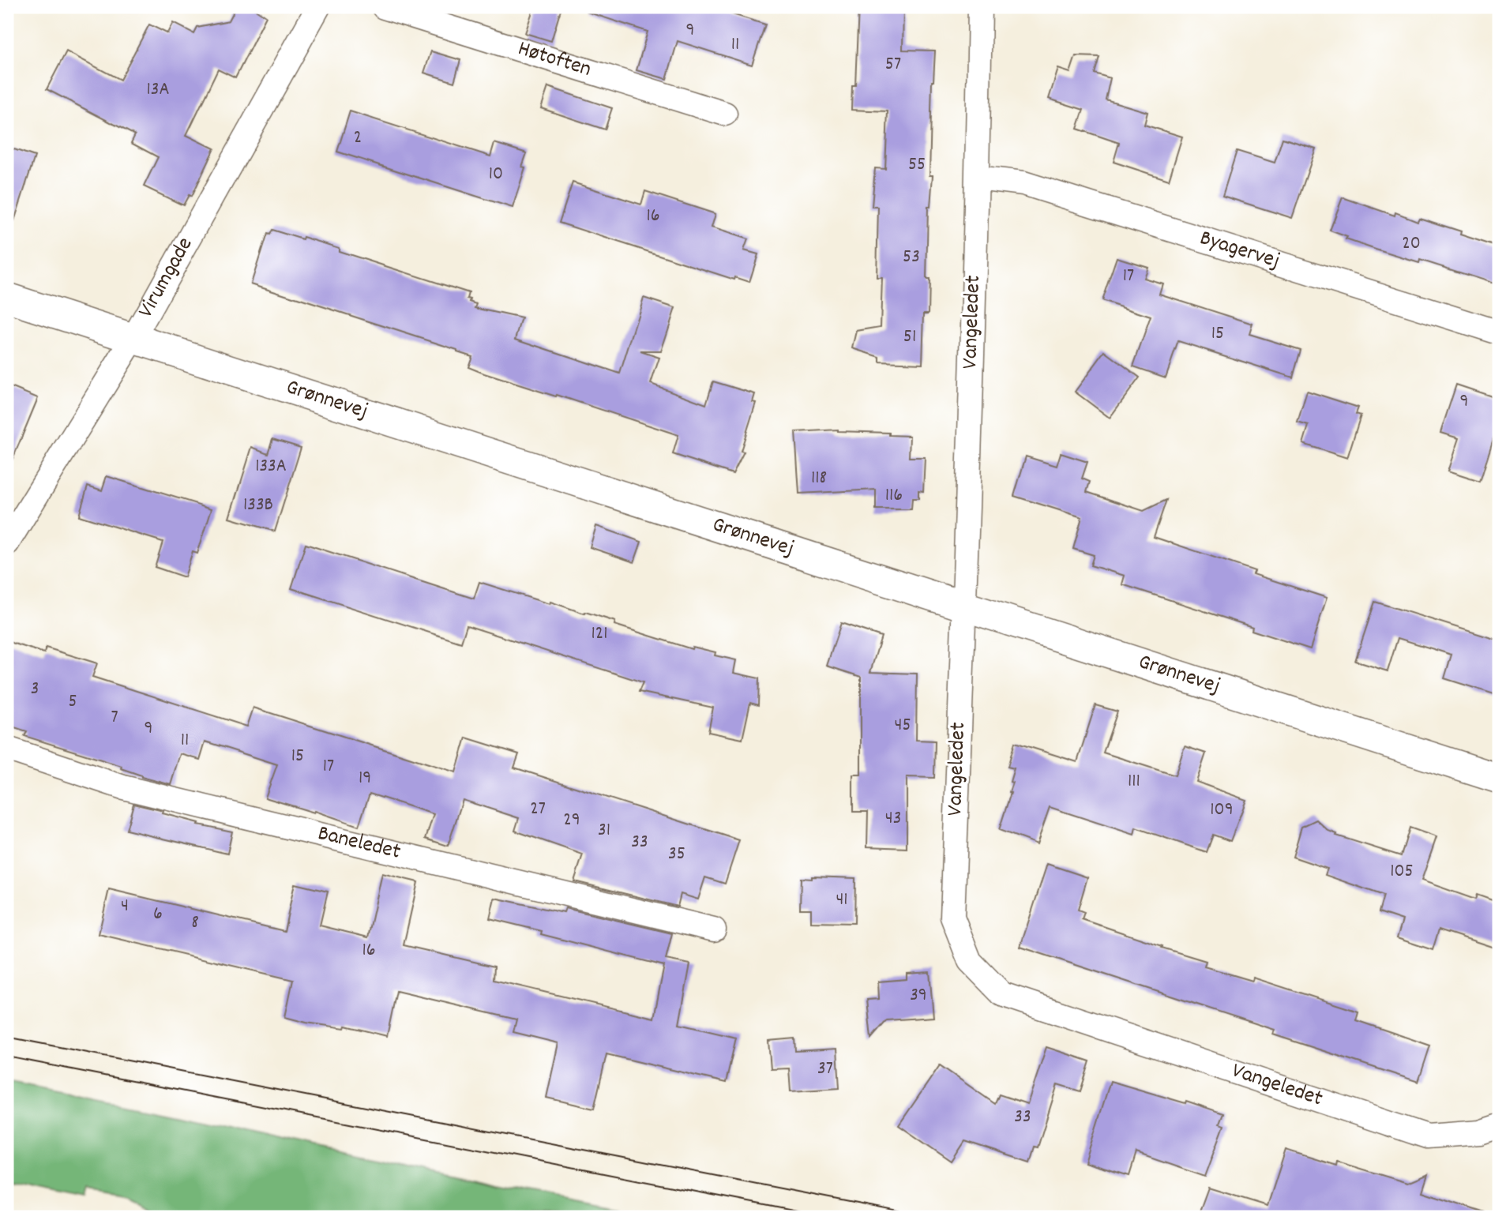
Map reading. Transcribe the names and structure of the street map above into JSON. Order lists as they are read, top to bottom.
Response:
{
  "streets": {
    "street": [
      "Høtoften",
      "Byagervej",
      "Virumgade",
      "Vangeledet",
      "Grønnevej",
      "Baneledet"
    ]
  },
  "crossings": [
    ["Byagervej", "Vangeledet"],
    ["Virumgade", "Grønnevej"],
    ["Vangeledet", "Grønnevej"]
  ],
  "house_numbers": [
    "9",
    "11",
    "57",
    "13A",
    "2",
    "55",
    "10",
    "16",
    "20",
    "53",
    "17",
    "15",
    "51",
    "9",
    "133A",
    "118",
    "116",
    "133B",
    "121",
    "3",
    "5",
    "7",
    "45",
    "9",
    "11",
    "15",
    "17",
    "19",
    "111",
    "27",
    "109",
    "43",
    "29",
    "31",
    "33",
    "35",
    "105",
    "41",
    "4",
    "6",
    "8",
    "16",
    "39",
    "37",
    "33"
  ]
}
